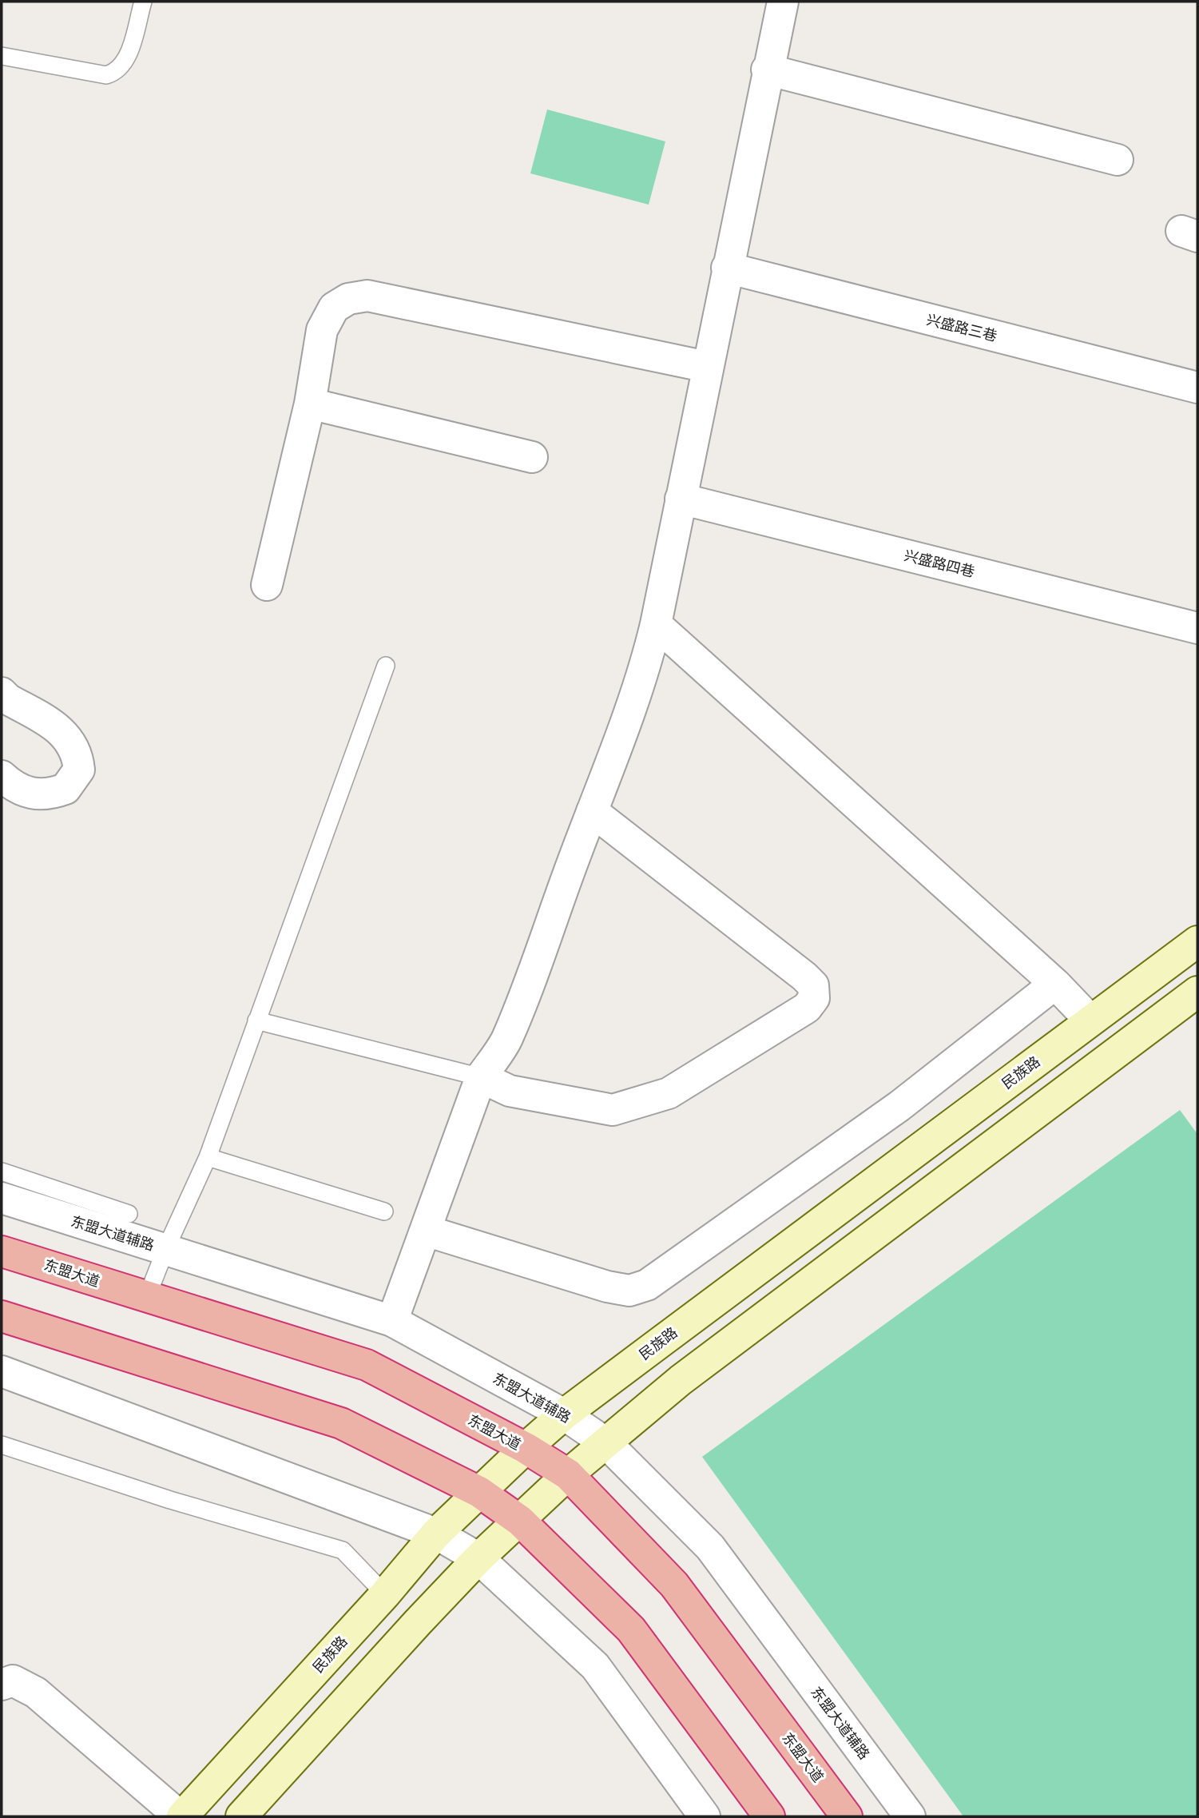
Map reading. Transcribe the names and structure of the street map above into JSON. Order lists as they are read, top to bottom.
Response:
{
  "streets": {
    "highway": ["东盟大道"],
    "main road": ["民族路"],
    "street": ["兴盛路三巷", "兴盛路四巷", "东盟大道辅路"]
  },
  "crossings": [
    ["民族路", "东盟大道辅路"],
    ["民族路", "东盟大道"]
  ]
}
